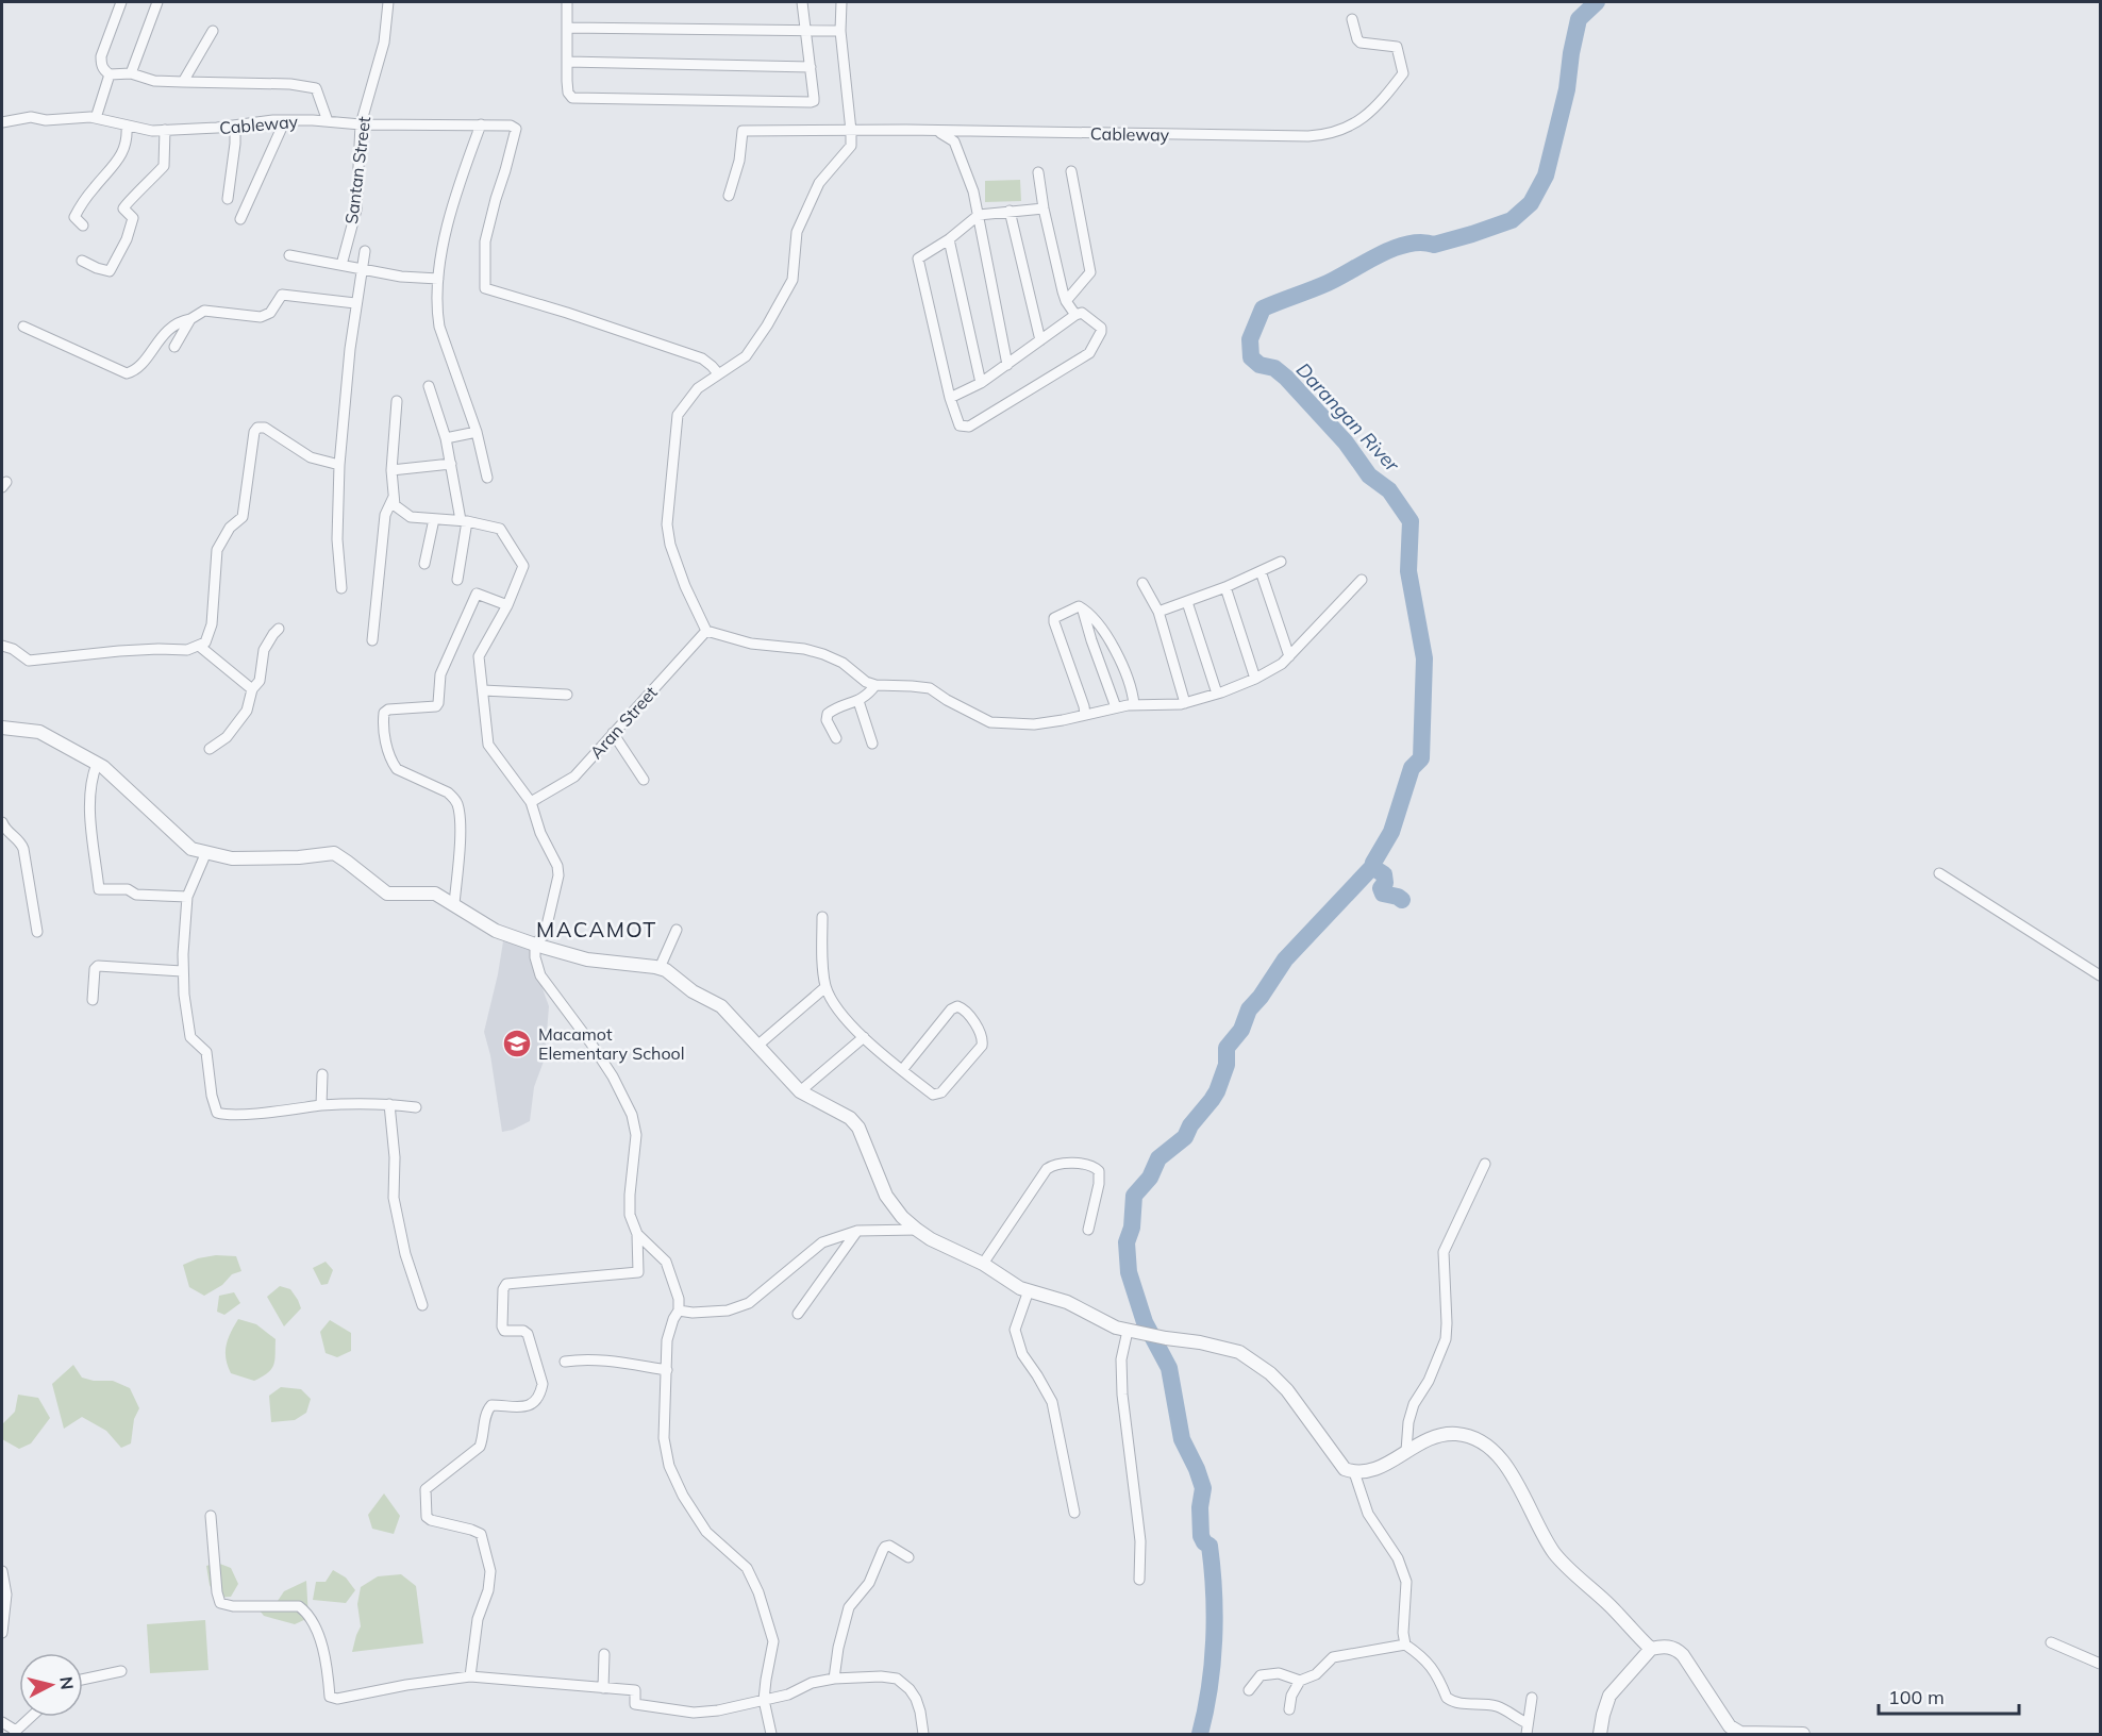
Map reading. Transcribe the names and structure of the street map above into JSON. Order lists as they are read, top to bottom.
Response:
{
  "streets": {
    "street": ["Cableway", "Santan Street", "Aran Street"]
  },
  "crossings": [
    ["Cableway", "Santan Street"]
  ],
  "districts": ["MACAMOT"],
  "water": ["Darangan River"],
  "places": {
    "school or university": ["Macamot Elementary School"]
  },
  "scale_bar": "100 m",
  "north": "right"
}
